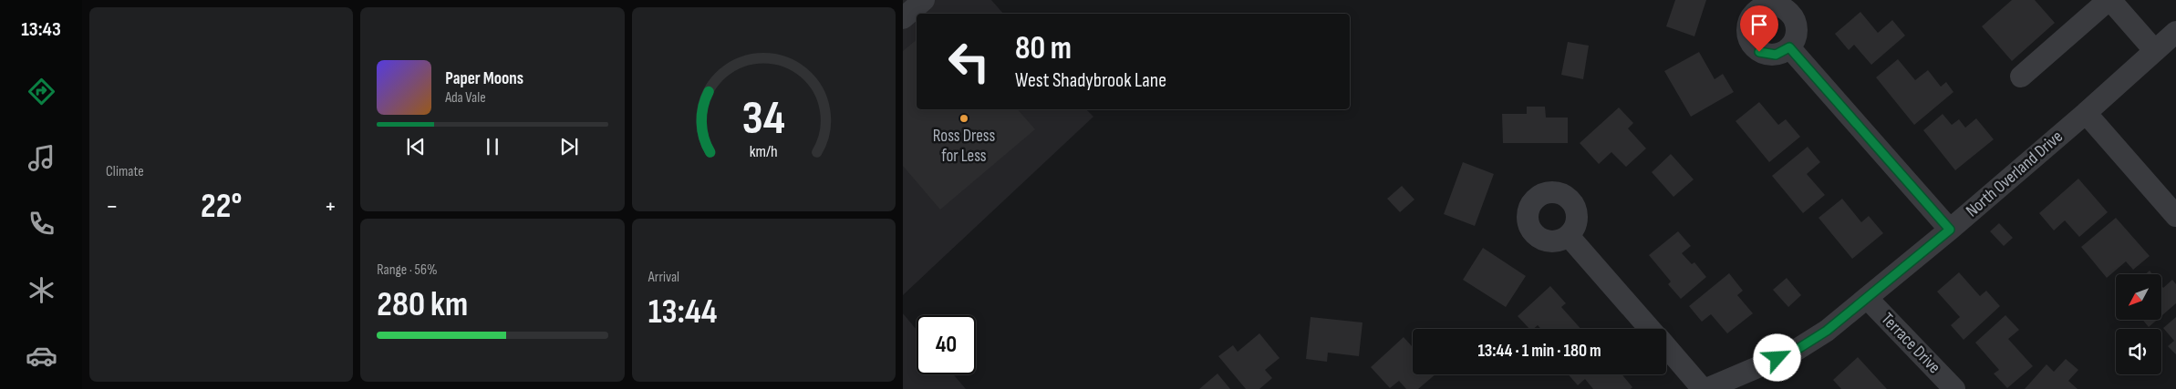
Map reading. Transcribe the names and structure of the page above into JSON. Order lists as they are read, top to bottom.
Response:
{
  "streets": {
    "street": ["North Overland Drive", "Terrace Drive"]
  },
  "crossings": [
    ["North Overland Drive", "Terrace Drive"]
  ],
  "places": ["Ross Dress for Less"],
  "north": "bottom left",
  "page": {
    "tabs": "13:43",
    "tile": [
      "Climate",
      ["Range · 56%", "280 km"],
      ["Arrival", "13:44"]
    ],
    "turn": ["80 m", "West Shadybrook Lane"],
    "song": ["Paper Moons", "Ada Vale"],
    "heat": ["−", "22°", "+"],
    "limit": "40",
    "trip": "13:44 · 1 min · 180 m",
    "gauge": ["34", "km/h"]
  }
}
